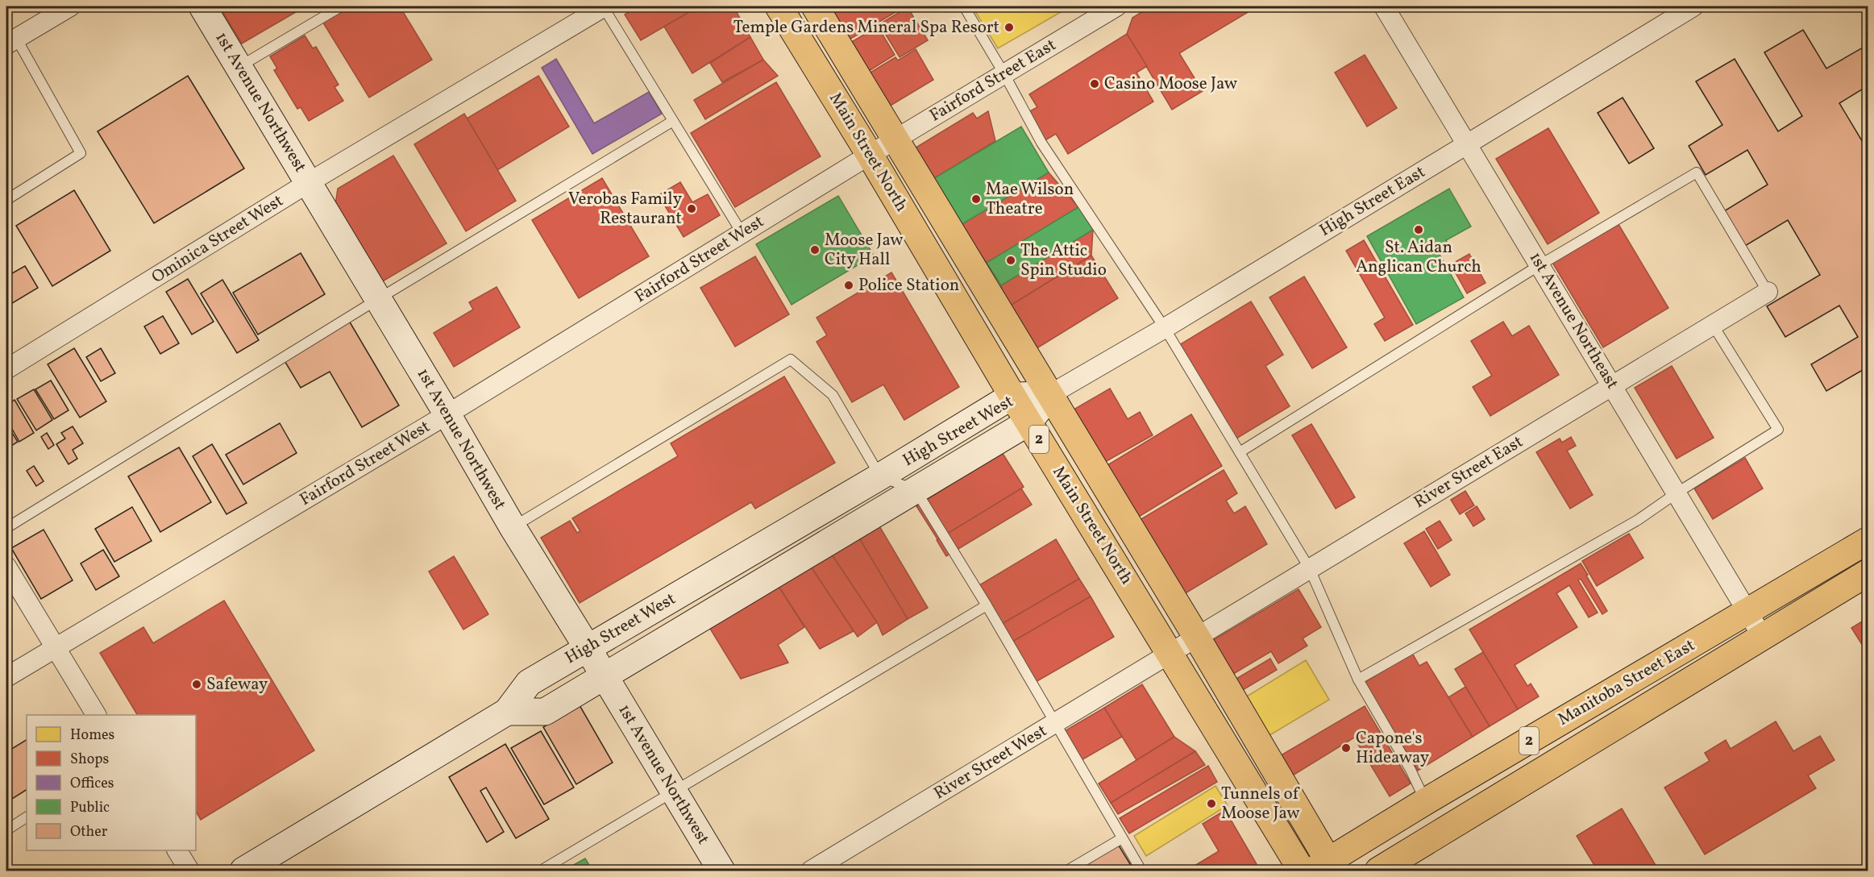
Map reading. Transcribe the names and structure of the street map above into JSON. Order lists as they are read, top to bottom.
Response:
{
  "streets": {
    "main road": [
      "1st Avenue Northwest",
      "Main Street North",
      "High Street West",
      "2",
      "Manitoba Street East"
    ],
    "street": [
      "Fairford Street East",
      "High Street East",
      "Ominica Street West",
      "Fairford Street West",
      "1st Avenue Northeast",
      "River Street East",
      "River Street West"
    ]
  },
  "crossings": [
    ["Fairford Street East", "Main Street North"],
    ["Fairford Street East", "Fairford Street West"],
    ["1st Avenue Northwest", "Ominica Street West"],
    ["1st Avenue Northwest", "Fairford Street West"],
    ["1st Avenue Northwest", "High Street West"],
    ["Main Street North", "High Street East"],
    ["Main Street North", "Fairford Street West"],
    ["Main Street North", "High Street West"],
    ["Main Street North", "River Street East"],
    ["Main Street North", "Manitoba Street East"],
    ["Main Street North", "River Street West"],
    ["High Street East", "1st Avenue Northeast"],
    ["High Street East", "High Street West"],
    ["1st Avenue Northeast", "River Street East"],
    ["1st Avenue Northeast", "Manitoba Street East"],
    ["River Street East", "River Street West"]
  ],
  "places": [
    "Temple Gardens Mineral Spa Resort",
    "Casino Moose Jaw",
    "Mae Wilson Theatre",
    "Verobas Family Restaurant",
    "St. Aidan Anglican Church",
    "Moose Jaw City Hall",
    "The Attic Spin Studio",
    "Police Station",
    "Safeway",
    "Capone's Hideaway",
    "Tunnels of Moose Jaw"
  ],
  "legend": [
    "Homes",
    "Shops",
    "Offices",
    "Public",
    "Other"
  ]
}
